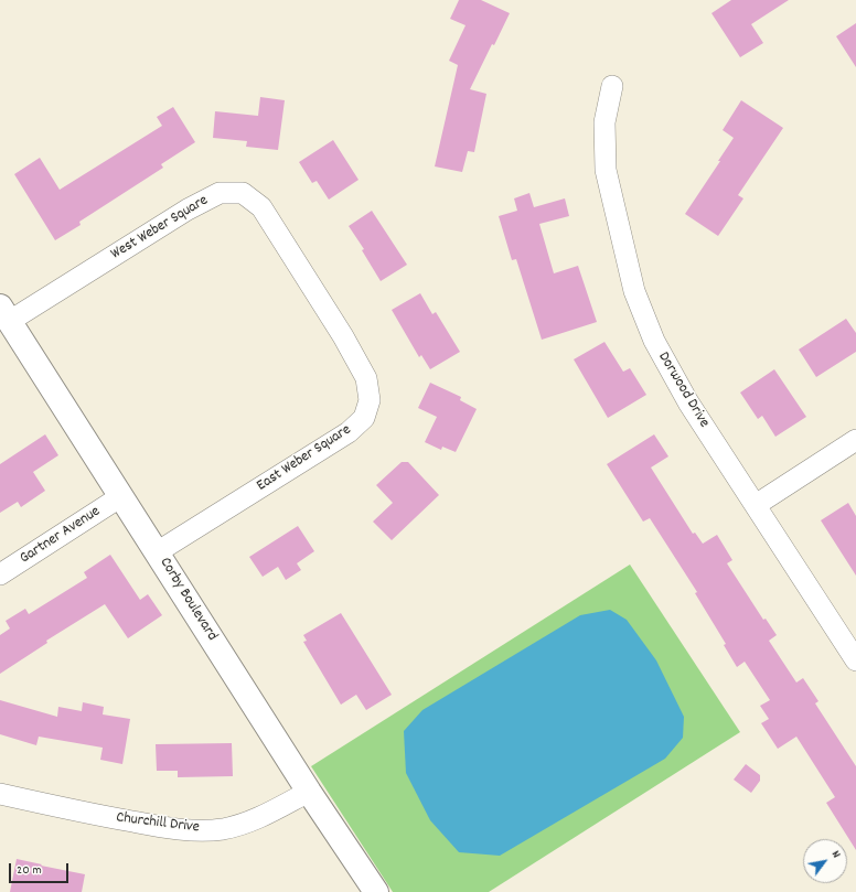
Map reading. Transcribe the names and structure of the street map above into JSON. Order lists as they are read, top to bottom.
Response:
{
  "streets": {
    "street": [
      "West Weber Square",
      "Dorwood Drive",
      "East Weber Square",
      "Gartner Avenue",
      "Corby Boulevard",
      "Churchill Drive"
    ]
  },
  "crossings": [
    ["West Weber Square", "East Weber Square"],
    ["West Weber Square", "Corby Boulevard"],
    ["East Weber Square", "Corby Boulevard"],
    ["Gartner Avenue", "Corby Boulevard"],
    ["Corby Boulevard", "Churchill Drive"]
  ],
  "scale_bar": "20 m",
  "north": "top right"
}
